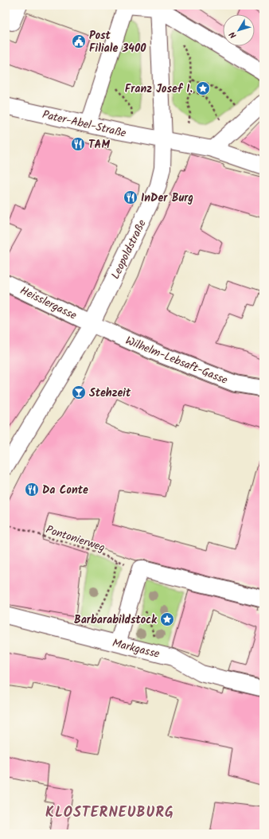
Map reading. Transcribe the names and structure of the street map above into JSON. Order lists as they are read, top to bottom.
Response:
{
  "streets": {
    "street": [
      "Pater-Abel-Straße",
      "Leopoldstraße",
      "Heisslergasse",
      "Wilhelm-Lebsaft-Gasse",
      "Markgasse"
    ],
    "path": ["Pontonierweg"]
  },
  "crossings": [
    ["Pater-Abel-Straße", "Leopoldstraße"],
    ["Leopoldstraße", "Heisslergasse"],
    ["Leopoldstraße", "Wilhelm-Lebsaft-Gasse"],
    ["Heisslergasse", "Wilhelm-Lebsaft-Gasse"]
  ],
  "districts": ["KLOSTERNEUBURG"],
  "places": {
    "public building": ["Post Filiale 3400"],
    "place": ["Franz Josef I.", "Barbarabildstock"],
    "restaurant": ["TAM", "InDer Burg", "Da Conte"],
    "bar": ["Stehzeit"]
  },
  "north": "bottom left"
}
